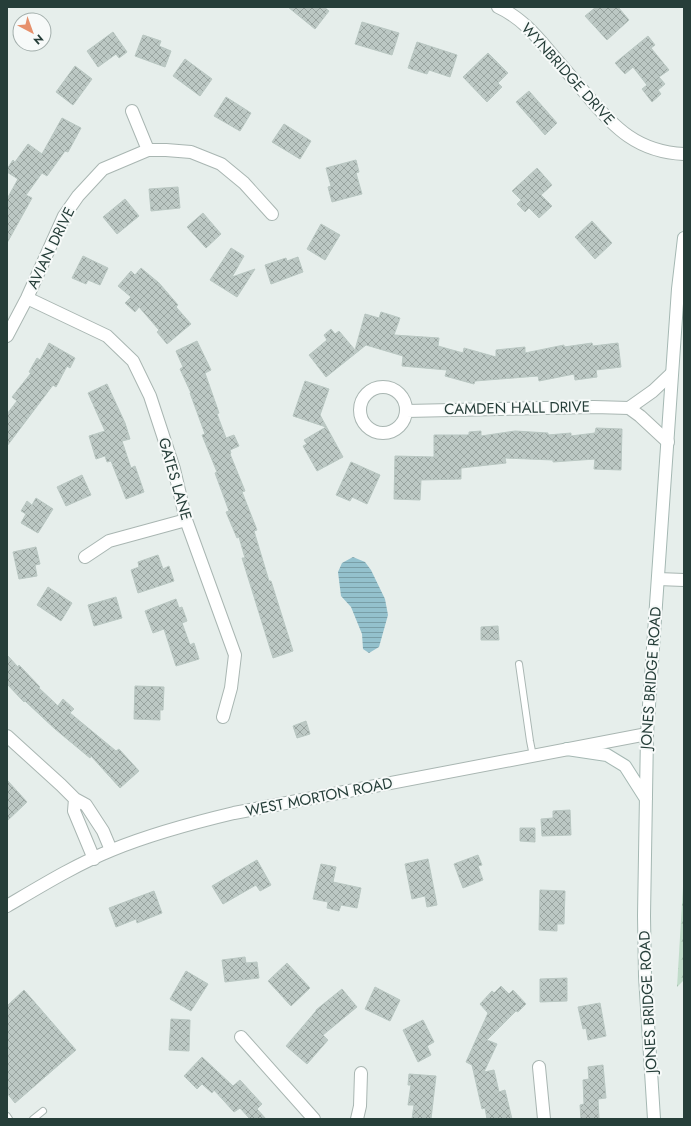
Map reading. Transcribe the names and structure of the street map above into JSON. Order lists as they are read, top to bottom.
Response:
{
  "streets": {
    "street": [
      "WYNBRIDGE DRIVE",
      "AVIAN DRIVE",
      "CAMDEN HALL DRIVE",
      "GATES LANE",
      "JONES BRIDGE ROAD",
      "WEST MORTON ROAD"
    ]
  },
  "crossings": [
    ["AVIAN DRIVE", "GATES LANE"],
    ["JONES BRIDGE ROAD", "WEST MORTON ROAD"]
  ],
  "north": "bottom right"
}
